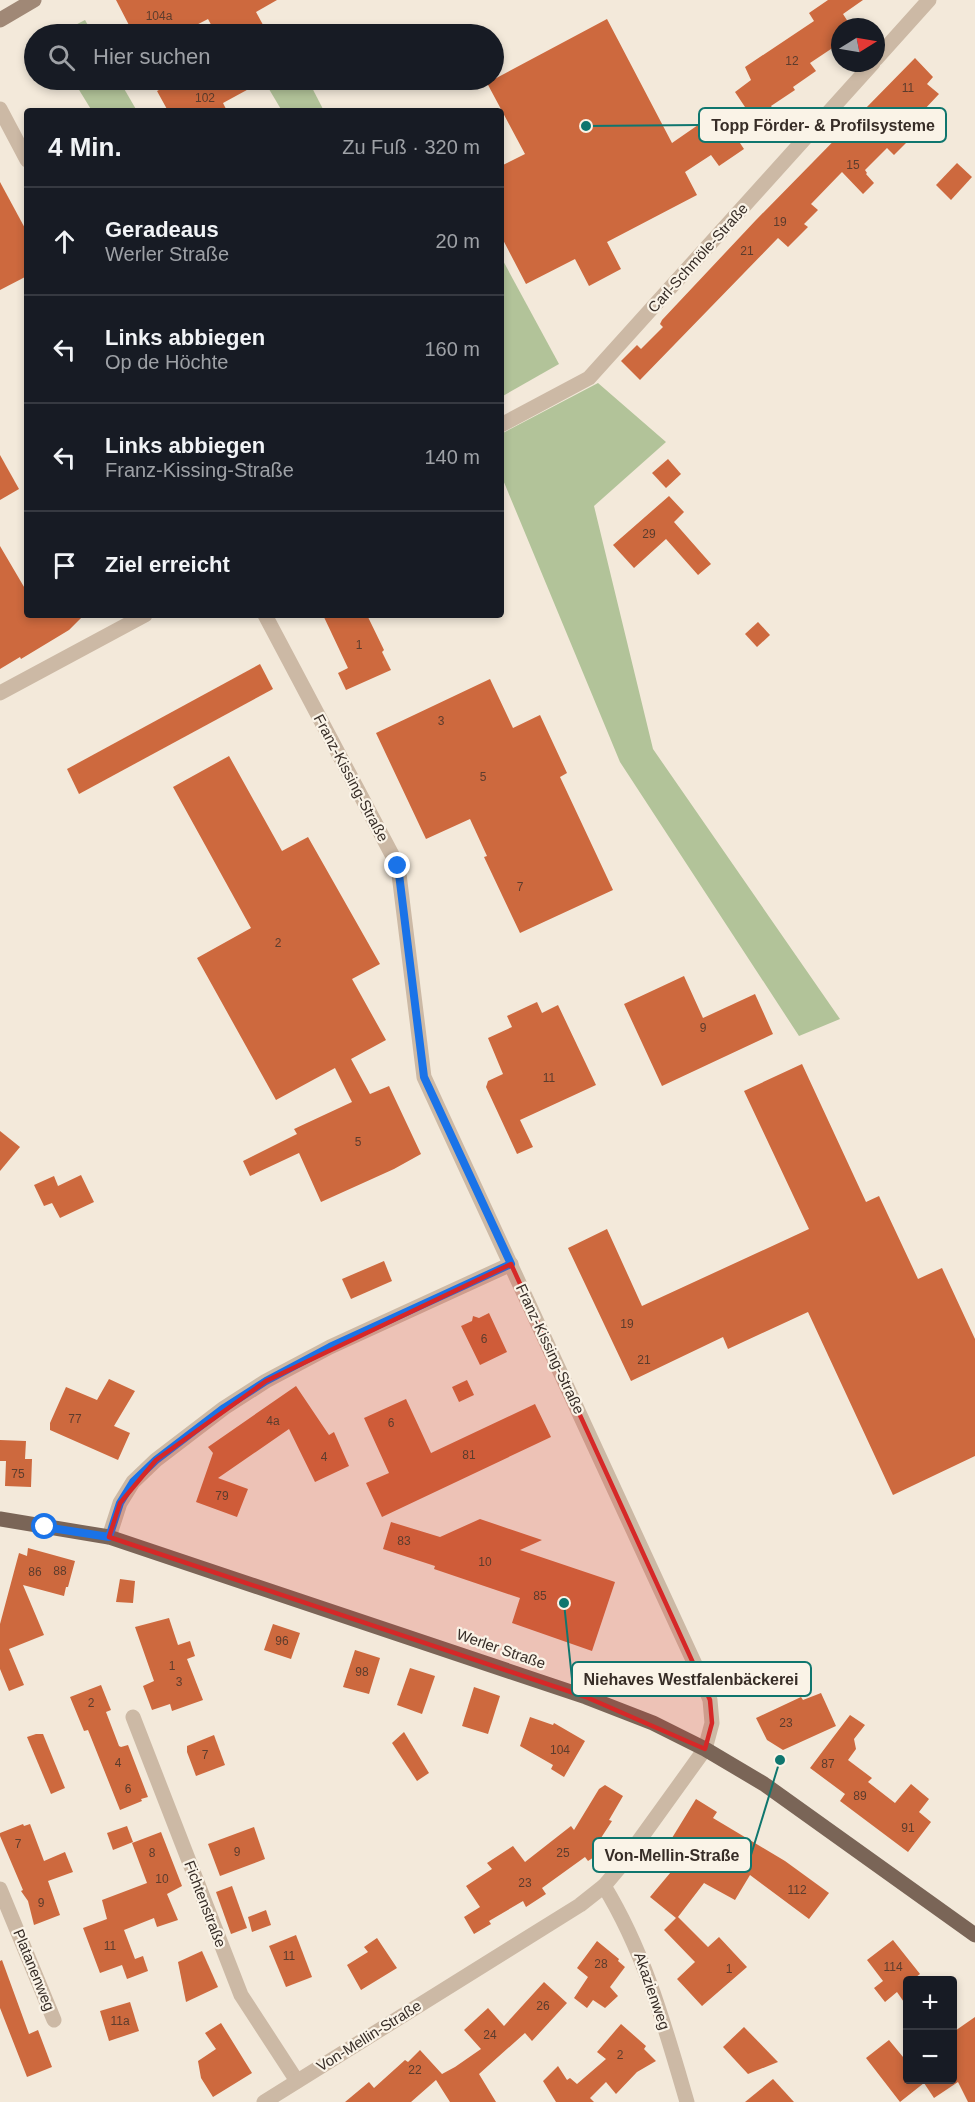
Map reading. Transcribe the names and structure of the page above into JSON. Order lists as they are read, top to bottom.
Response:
{
  "streets": {
    "main road": ["Werler Straße"],
    "street": [
      "Carl-Schmöle-Straße",
      "Franz-Kissing-Straße",
      "Fichtenstraße",
      "Platanenweg",
      "Akazienweg",
      "Von-Mellin-Straße"
    ]
  },
  "crossings": [
    ["Franz-Kissing-Straße", "Werler Straße"],
    ["Franz-Kissing-Straße", "Von-Mellin-Straße"],
    ["Werler Straße", "Von-Mellin-Straße"],
    ["Fichtenstraße", "Von-Mellin-Straße"],
    ["Akazienweg", "Von-Mellin-Straße"]
  ],
  "places": ["Topp Förder- & Profilsysteme", "Niehaves Westfalenbäckerei", "Von-Mellin-Straße"],
  "house_numbers": [
    "104a",
    "12",
    "11",
    "102",
    "15",
    "19",
    "21",
    "29",
    "1",
    "3",
    "5",
    "7",
    "2",
    "9",
    "11",
    "5",
    "19",
    "6",
    "21",
    "77",
    "4a",
    "6",
    "81",
    "4",
    "75",
    "79",
    "83",
    "10",
    "88",
    "86",
    "85",
    "96",
    "1",
    "98",
    "3",
    "2",
    "23",
    "104",
    "7",
    "4",
    "87",
    "6",
    "89",
    "91",
    "7",
    "9",
    "8",
    "25",
    "10",
    "23",
    "112",
    "9",
    "11",
    "11",
    "28",
    "114",
    "1",
    "26",
    "11a",
    "24",
    "2",
    "22"
  ],
  "north": "right",
  "page": {
    "search": "Hier suchen",
    "heading": ["4 Min.", "Zu Fuß · 320 m"],
    "list": [
      ["Geradeaus", "Werler Straße", "20 m"],
      ["Links abbiegen", "Op de Höchte", "160 m"],
      ["Links abbiegen", "Franz-Kissing-Straße", "140 m"],
      "Ziel erreicht"
    ],
    "map_buttons": ["+", "−"]
  }
}
